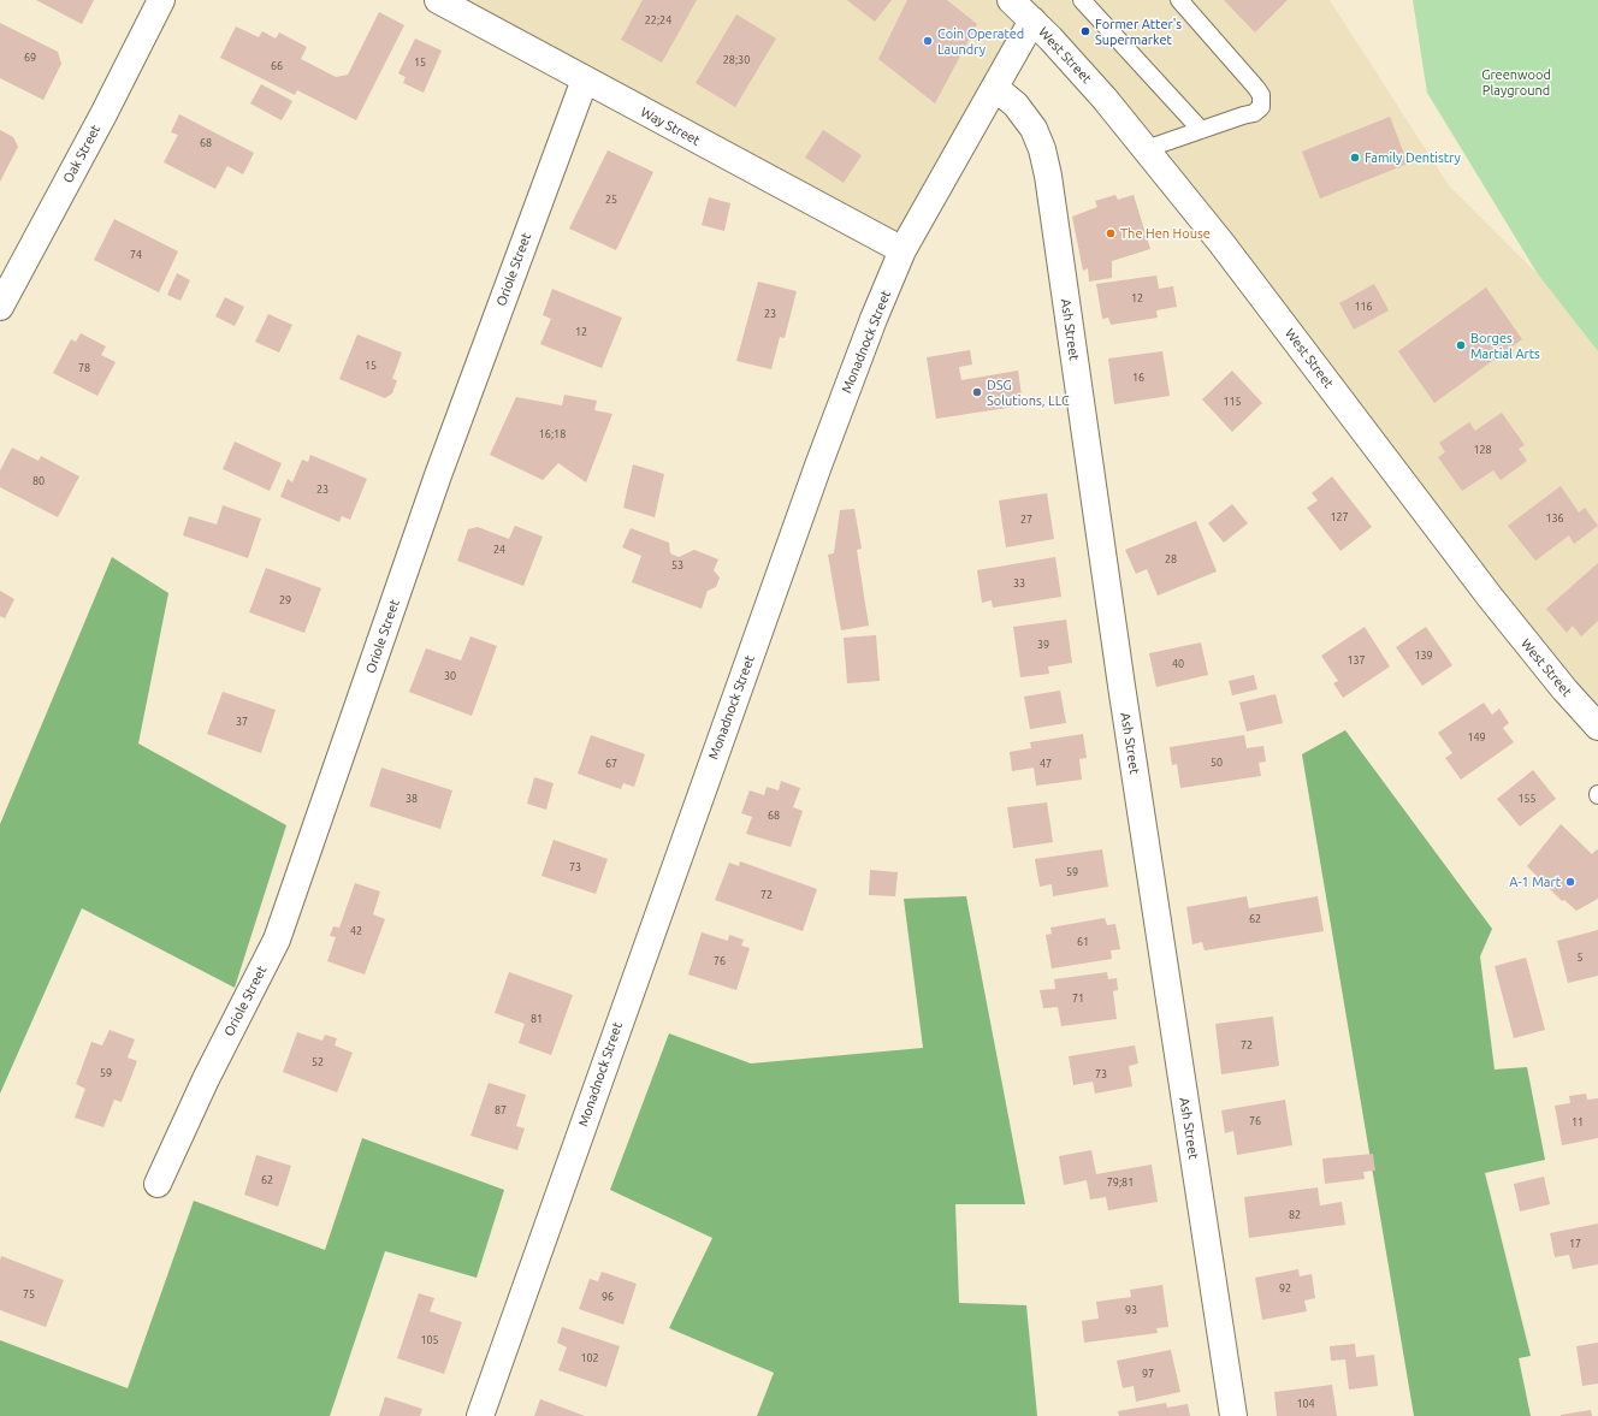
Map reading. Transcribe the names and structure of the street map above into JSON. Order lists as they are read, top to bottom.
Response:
{
  "streets": {
    "street": [
      "West Street",
      "Way Street",
      "Oak Street",
      "Oriole Street",
      "Ash Street",
      "Monadnock Street"
    ]
  },
  "crossings": [
    ["West Street", "Monadnock Street"],
    ["Way Street", "Oriole Street"],
    ["Way Street", "Monadnock Street"],
    ["Ash Street", "Monadnock Street"]
  ],
  "parks": ["Greenwood Playground"],
  "places": [
    "Former Atter's Supermarket",
    "Coin Operated Laundry",
    "Family Dentistry",
    "The Hen House",
    "Borges Martial Arts",
    "DSG Solutions, LLC",
    "A-1 Mart"
  ],
  "house_numbers": [
    "22;24",
    "69",
    "28;30",
    "15",
    "66",
    "68",
    "25",
    "74",
    "12",
    "116",
    "23",
    "12",
    "15",
    "78",
    "16",
    "115",
    "16;18",
    "128",
    "80",
    "23",
    "127",
    "136",
    "27",
    "24",
    "28",
    "53",
    "33",
    "29",
    "39",
    "139",
    "137",
    "40",
    "30",
    "37",
    "149",
    "50",
    "67",
    "47",
    "38",
    "155",
    "68",
    "73",
    "59",
    "72",
    "62",
    "42",
    "61",
    "5",
    "76",
    "71",
    "81",
    "72",
    "52",
    "59",
    "73",
    "87",
    "76",
    "11",
    "62",
    "79;81",
    "82",
    "17",
    "92",
    "75",
    "96",
    "93",
    "105",
    "102",
    "97",
    "104"
  ]
}
